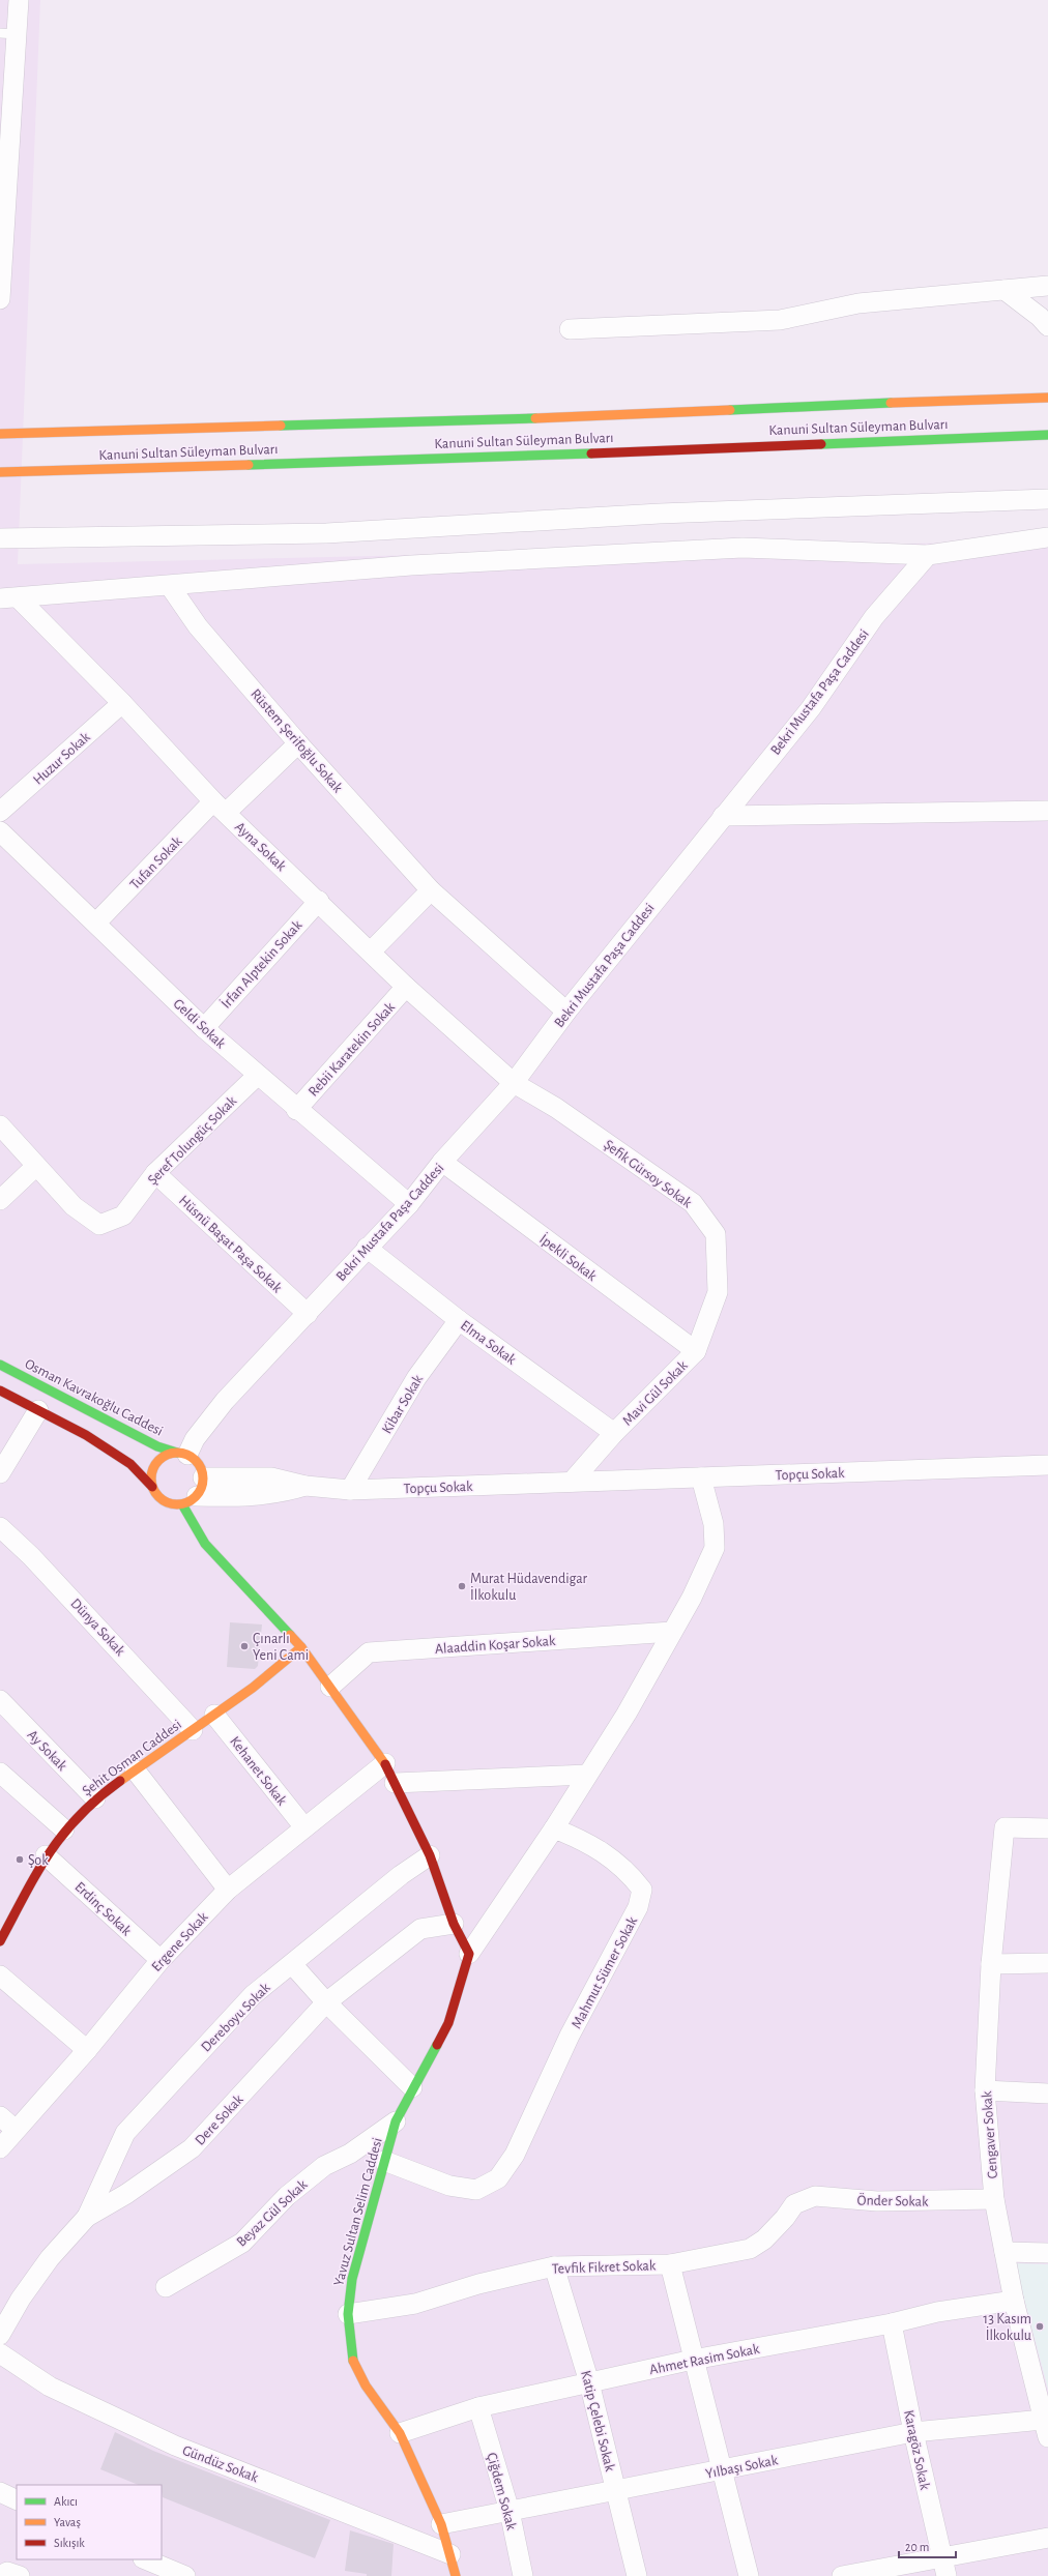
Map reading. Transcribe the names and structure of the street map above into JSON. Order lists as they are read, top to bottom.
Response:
{
  "streets": {
    "main road": [
      "Kanuni Sultan Süleyman Bulvarı",
      "Osman Kavrakoğlu Caddesi",
      "Şehit Osman Caddesi",
      "Yavuz Sultan Selim Caddesi"
    ],
    "street": [
      "Bekri Mustafa Paşa Caddesi",
      "Rüstem Şerifoğlu Sokak",
      "Huzur Sokak",
      "Ayna Sokak",
      "Tufan Sokak",
      "İrfan Alptekin Sokak",
      "Geldi Sokak",
      "Rebii Karatekin Sokak",
      "Şeref Tolungüç Sokak",
      "Şefik Gürsoy Sokak",
      "Hüsnü Başat Paşa Sokak",
      "İpekli Sokak",
      "Elma Sokak",
      "Mavi Gül Sokak",
      "Kibar Sokak",
      "Topçu Sokak",
      "Dünya Sokak",
      "Alaaddin Koşar Sokak",
      "Ay Sokak",
      "Kehanet Sokak",
      "Erdinç Sokak",
      "Ergene Sokak",
      "Mahmut Sümer Sokak",
      "Dereboyu Sokak",
      "Dere Sokak",
      "Cengaver Sokak",
      "Önder Sokak",
      "Beyaz Gül Sokak",
      "Tevfik Fikret Sokak",
      "Ahmet Rasim Sokak",
      "Katip Çelebi Sokak",
      "Karagöz Sokak",
      "Gündüz Sokak",
      "Yılbaşı Sokak",
      "Çiğdem Sokak"
    ]
  },
  "crossings": [
    ["Bekri Mustafa Paşa Caddesi", "Rüstem Şerifoğlu Sokak"],
    ["Bekri Mustafa Paşa Caddesi", "Ayna Sokak"],
    ["Bekri Mustafa Paşa Caddesi", "Geldi Sokak"],
    ["Bekri Mustafa Paşa Caddesi", "Şefik Gürsoy Sokak"],
    ["Bekri Mustafa Paşa Caddesi", "Hüsnü Başat Paşa Sokak"],
    ["Bekri Mustafa Paşa Caddesi", "İpekli Sokak"],
    ["Bekri Mustafa Paşa Caddesi", "Elma Sokak"],
    ["Bekri Mustafa Paşa Caddesi", "Osman Kavrakoğlu Caddesi"],
    ["Bekri Mustafa Paşa Caddesi", "Topçu Sokak"],
    ["Rüstem Şerifoğlu Sokak", "Tufan Sokak"],
    ["Huzur Sokak", "Ayna Sokak"],
    ["Ayna Sokak", "Tufan Sokak"],
    ["Ayna Sokak", "İrfan Alptekin Sokak"],
    ["Ayna Sokak", "Rebii Karatekin Sokak"],
    ["Ayna Sokak", "Şefik Gürsoy Sokak"],
    ["Tufan Sokak", "Geldi Sokak"],
    ["İrfan Alptekin Sokak", "Geldi Sokak"],
    ["Geldi Sokak", "Rebii Karatekin Sokak"],
    ["Geldi Sokak", "Şeref Tolungüç Sokak"],
    ["Şeref Tolungüç Sokak", "Hüsnü Başat Paşa Sokak"],
    ["Şefik Gürsoy Sokak", "İpekli Sokak"],
    ["Şefik Gürsoy Sokak", "Mavi Gül Sokak"],
    ["İpekli Sokak", "Mavi Gül Sokak"],
    ["Elma Sokak", "Mavi Gül Sokak"],
    ["Elma Sokak", "Kibar Sokak"],
    ["Osman Kavrakoğlu Caddesi", "Topçu Sokak"],
    ["Kibar Sokak", "Topçu Sokak"],
    ["Dünya Sokak", "Şehit Osman Caddesi"],
    ["Ay Sokak", "Şehit Osman Caddesi"],
    ["Şehit Osman Caddesi", "Kehanet Sokak"],
    ["Şehit Osman Caddesi", "Erdinç Sokak"],
    ["Kehanet Sokak", "Ergene Sokak"],
    ["Erdinç Sokak", "Ergene Sokak"],
    ["Mahmut Sümer Sokak", "Yavuz Sultan Selim Caddesi"],
    ["Dereboyu Sokak", "Dere Sokak"],
    ["Cengaver Sokak", "Önder Sokak"],
    ["Cengaver Sokak", "Ahmet Rasim Sokak"],
    ["Cengaver Sokak", "Yılbaşı Sokak"],
    ["Önder Sokak", "Tevfik Fikret Sokak"],
    ["Yavuz Sultan Selim Caddesi", "Beyaz Gül Sokak"],
    ["Yavuz Sultan Selim Caddesi", "Tevfik Fikret Sokak"],
    ["Yavuz Sultan Selim Caddesi", "Ahmet Rasim Sokak"],
    ["Yavuz Sultan Selim Caddesi", "Gündüz Sokak"],
    ["Yavuz Sultan Selim Caddesi", "Yılbaşı Sokak"],
    ["Tevfik Fikret Sokak", "Katip Çelebi Sokak"],
    ["Ahmet Rasim Sokak", "Katip Çelebi Sokak"],
    ["Ahmet Rasim Sokak", "Karagöz Sokak"],
    ["Ahmet Rasim Sokak", "Çiğdem Sokak"],
    ["Katip Çelebi Sokak", "Yılbaşı Sokak"],
    ["Karagöz Sokak", "Yılbaşı Sokak"],
    ["Yılbaşı Sokak", "Çiğdem Sokak"]
  ],
  "places": [
    "Murat Hüdavendigar İlkokulu",
    "Çınarlı Yeni Cami",
    "Şok",
    "13 Kasım İlkokulu"
  ],
  "legend": ["Akıcı", "Yavaş", "Sıkışık"],
  "scale_bar": "20 m"
}
